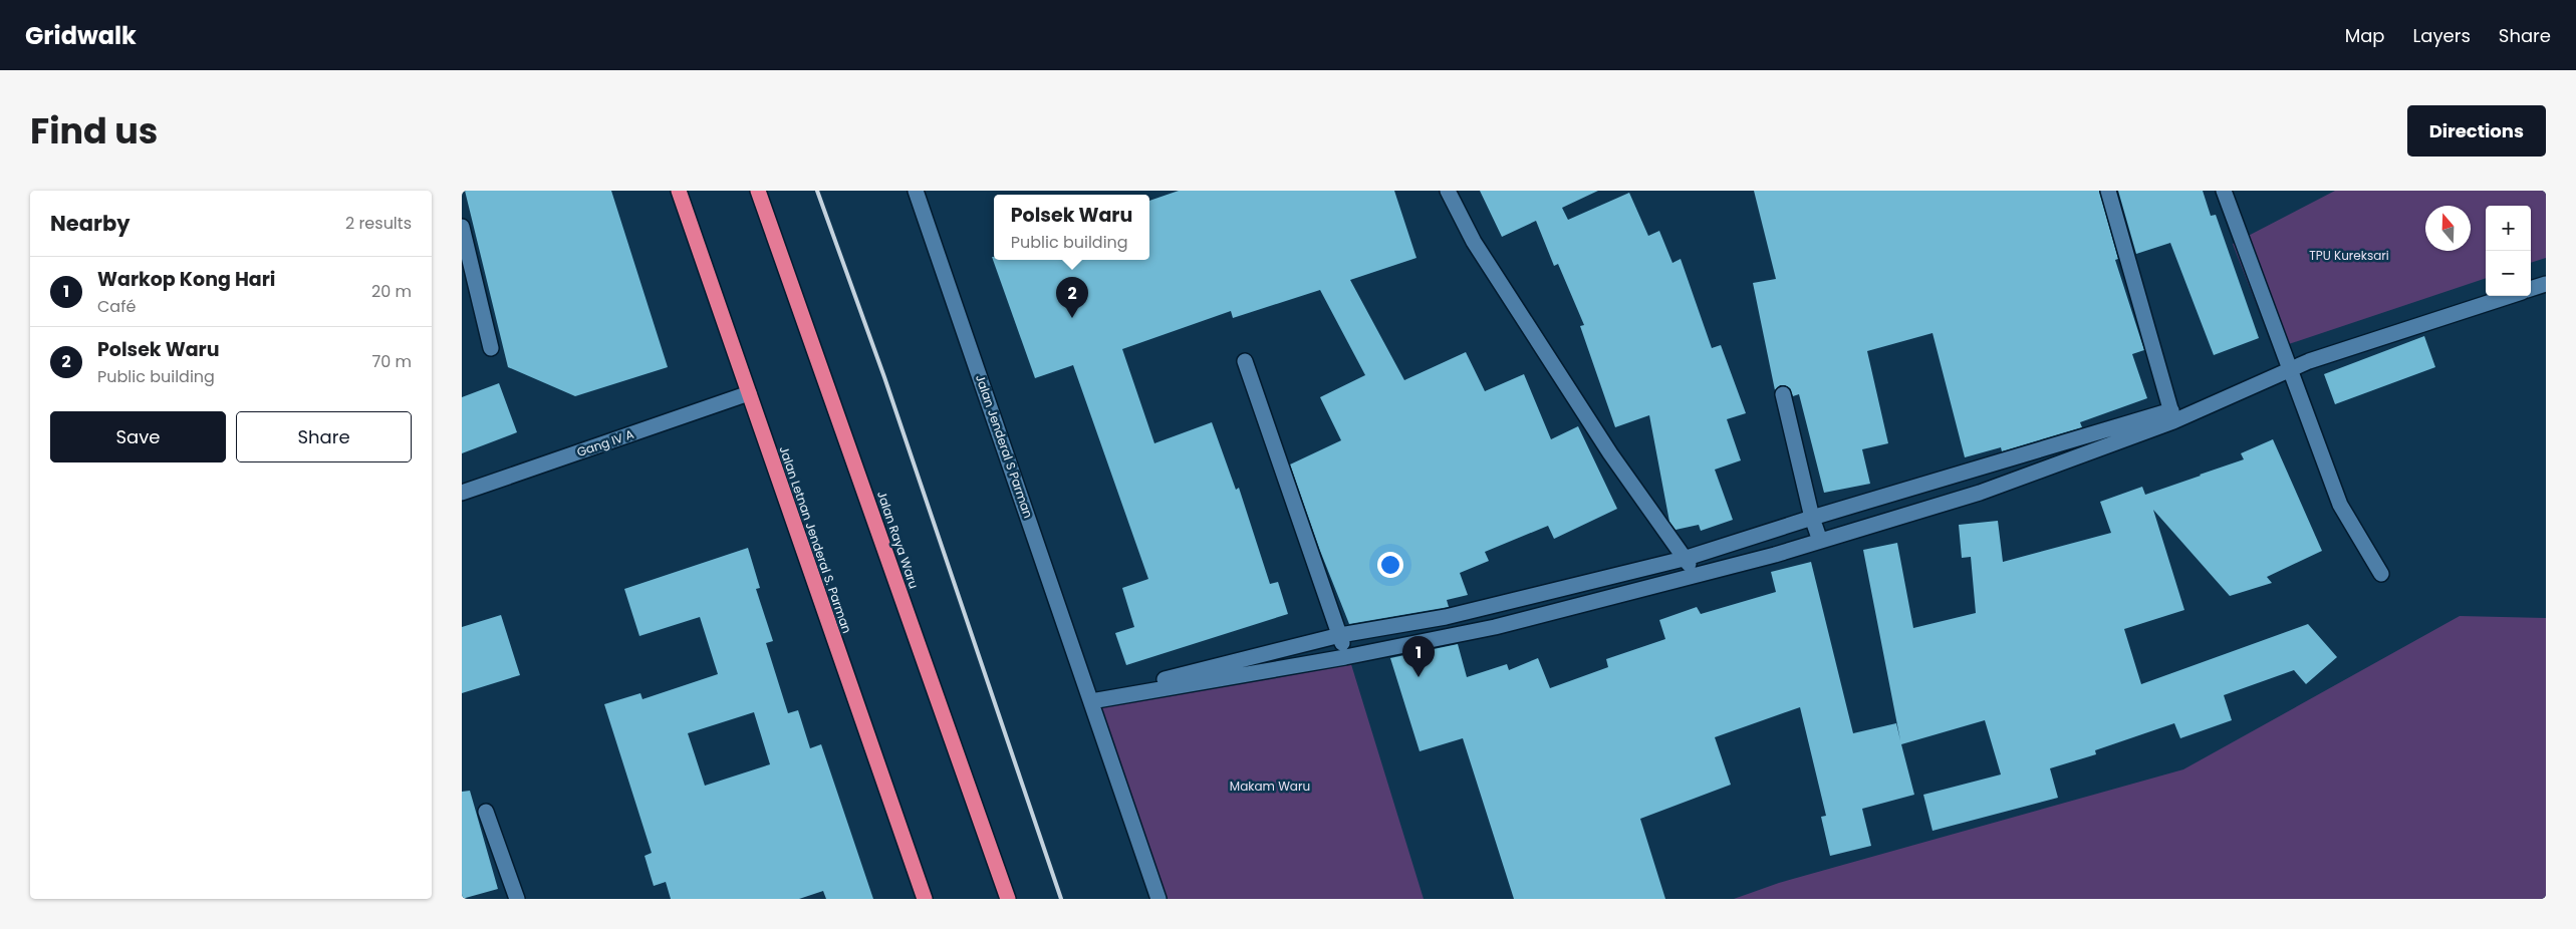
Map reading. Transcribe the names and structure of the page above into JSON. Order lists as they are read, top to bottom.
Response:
{
  "streets": {
    "highway": ["Jalan Letnan Jenderal S. Parman", "Jalan Raya Waru"],
    "street": ["Gang IV A", "Jalan Jenderal S Parman"]
  },
  "crossings": [
    ["Gang IV A", "Jalan Letnan Jenderal S. Parman"]
  ],
  "parks": ["TPU Kureksari", "Makam Waru"],
  "north": "top",
  "page": {
    "header": "Gridwalk",
    "nav": ["Map", "Layers", "Share"],
    "title": "Find us",
    "buttons": [
      "Directions",
      ["Save", "Share"]
    ],
    "heading": ["Nearby", "2 results"],
    "popup": ["Polsek Waru", "Public building"],
    "map_buttons": ["+", "−"],
    "list": [
      {
        "mark": "1",
        "name": "Warkop Kong Hari",
        "note": "Café",
        "value": "20 m"
      },
      {
        "mark": "2",
        "name": "Polsek Waru",
        "note": "Public building",
        "value": "70 m"
      }
    ],
    "pins": ["2", "1"]
  }
}
